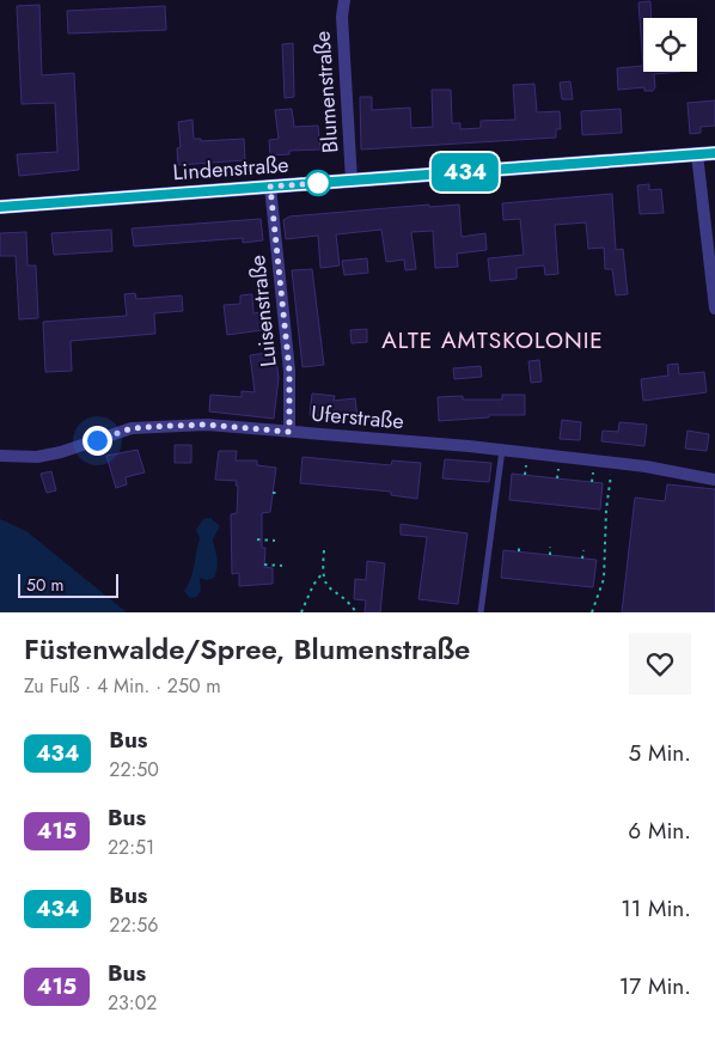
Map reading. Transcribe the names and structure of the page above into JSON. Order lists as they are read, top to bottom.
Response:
{
  "streets": {
    "street": [
      "Blumenstraße",
      "Lindenstraße",
      "Luisenstraße",
      "Uferstraße"
    ]
  },
  "crossings": [
    ["Blumenstraße", "Lindenstraße"],
    ["Lindenstraße", "Luisenstraße"],
    ["Luisenstraße", "Uferstraße"]
  ],
  "districts": ["ALTE AMTSKOLONIE"],
  "lines": ["bus line 434"],
  "scale_bar": "50 m",
  "page": {
    "on_map": "434",
    "scale": "50 m",
    "heading": ["Füstenwalde/Spree, Blumenstraße", "Zu Fuß · 4 Min. · 250 m"],
    "list": [
      {
        "mark": "434",
        "name": "Bus",
        "note": "22:50",
        "value": "5 Min."
      },
      {
        "mark": "415",
        "name": "Bus",
        "note": "22:51",
        "value": "6 Min."
      },
      {
        "mark": "434",
        "name": "Bus",
        "note": "22:56",
        "value": "11 Min."
      },
      {
        "mark": "415",
        "name": "Bus",
        "note": "23:02",
        "value": "17 Min."
      }
    ]
  }
}
